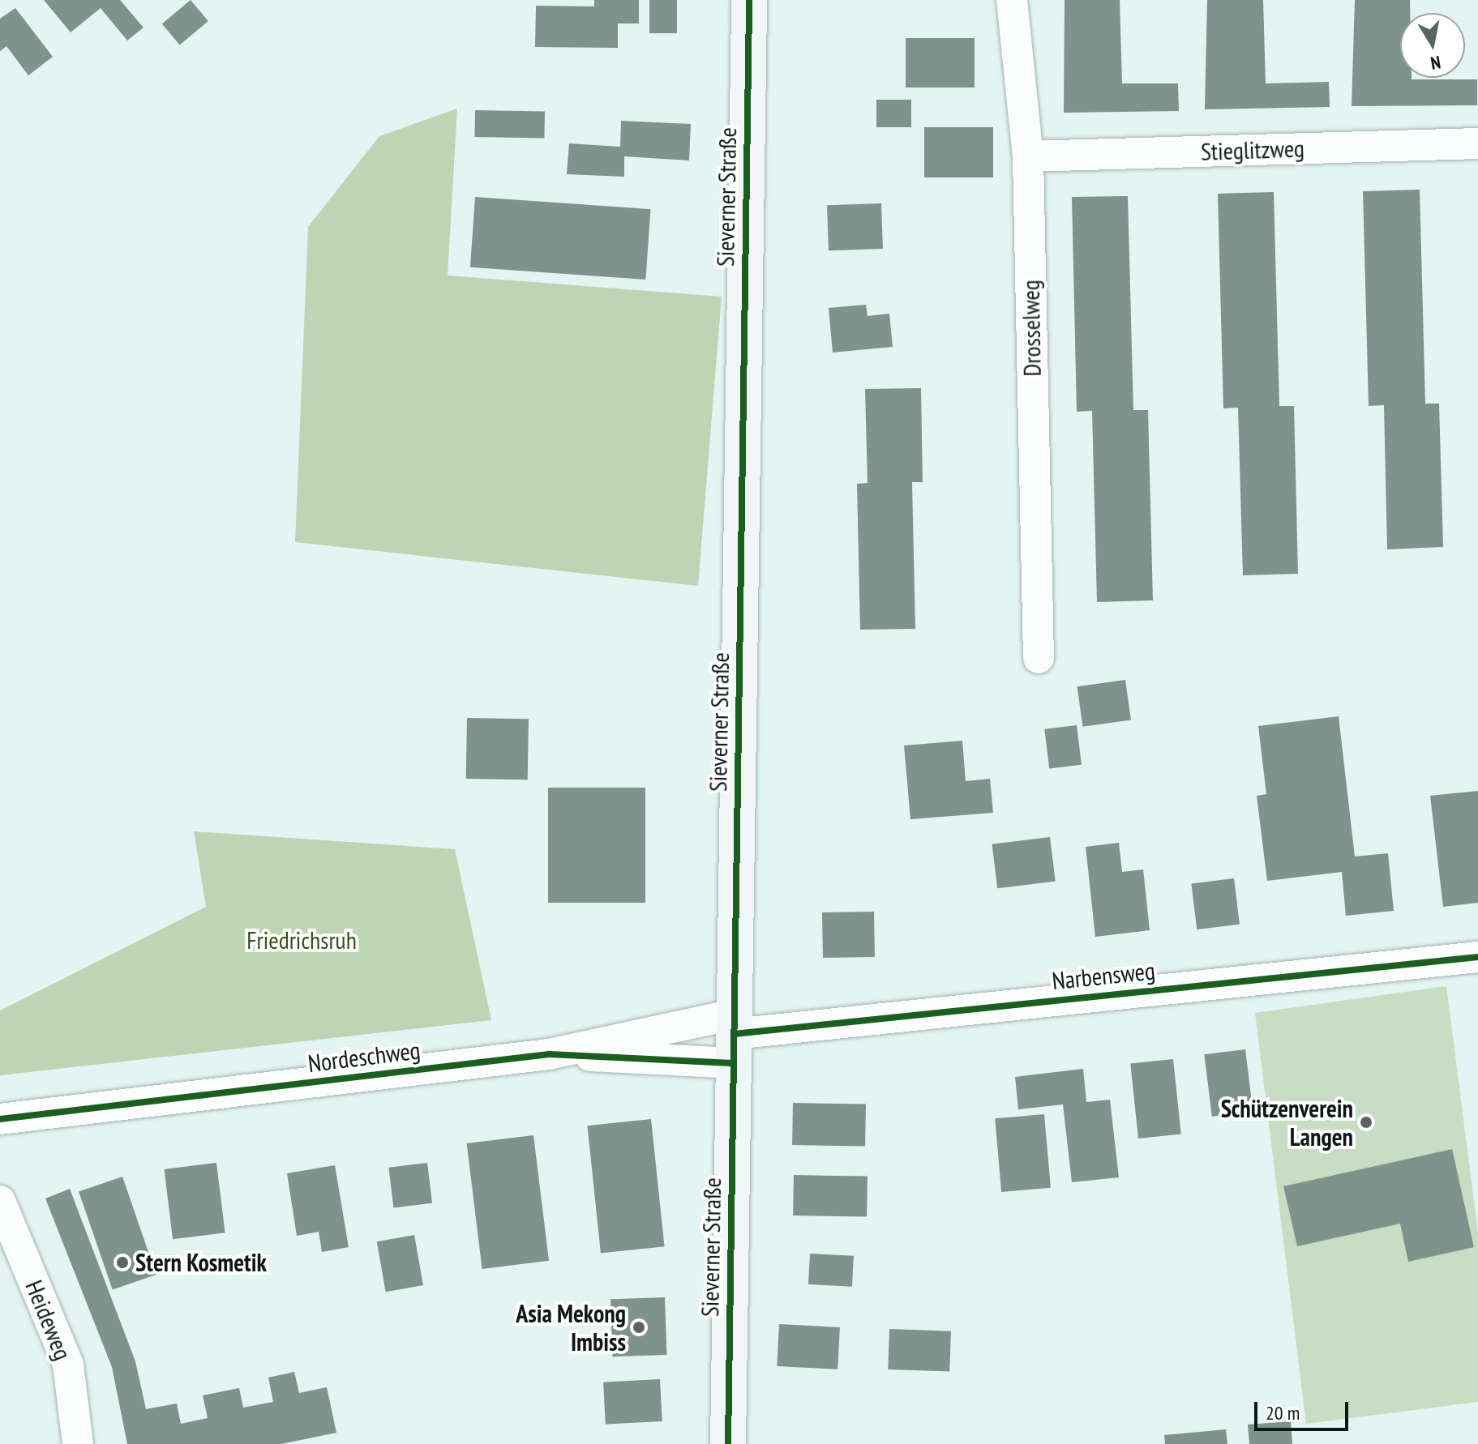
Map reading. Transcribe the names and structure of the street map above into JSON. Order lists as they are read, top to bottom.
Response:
{
  "streets": {
    "main road": ["Sieverner Straße"],
    "street": [
      "Stieglitzweg",
      "Drosselweg",
      "Narbensweg",
      "Nordeschweg",
      "Heideweg"
    ]
  },
  "crossings": [
    ["Stieglitzweg", "Drosselweg"],
    ["Sieverner Straße", "Narbensweg"],
    ["Sieverner Straße", "Nordeschweg"],
    ["Narbensweg", "Nordeschweg"]
  ],
  "parks": ["Friedrichsruh"],
  "places": ["Schützenverein Langen", "Stern Kosmetik", "Asia Mekong Imbiss"],
  "scale_bar": "20 m",
  "north": "bottom"
}
